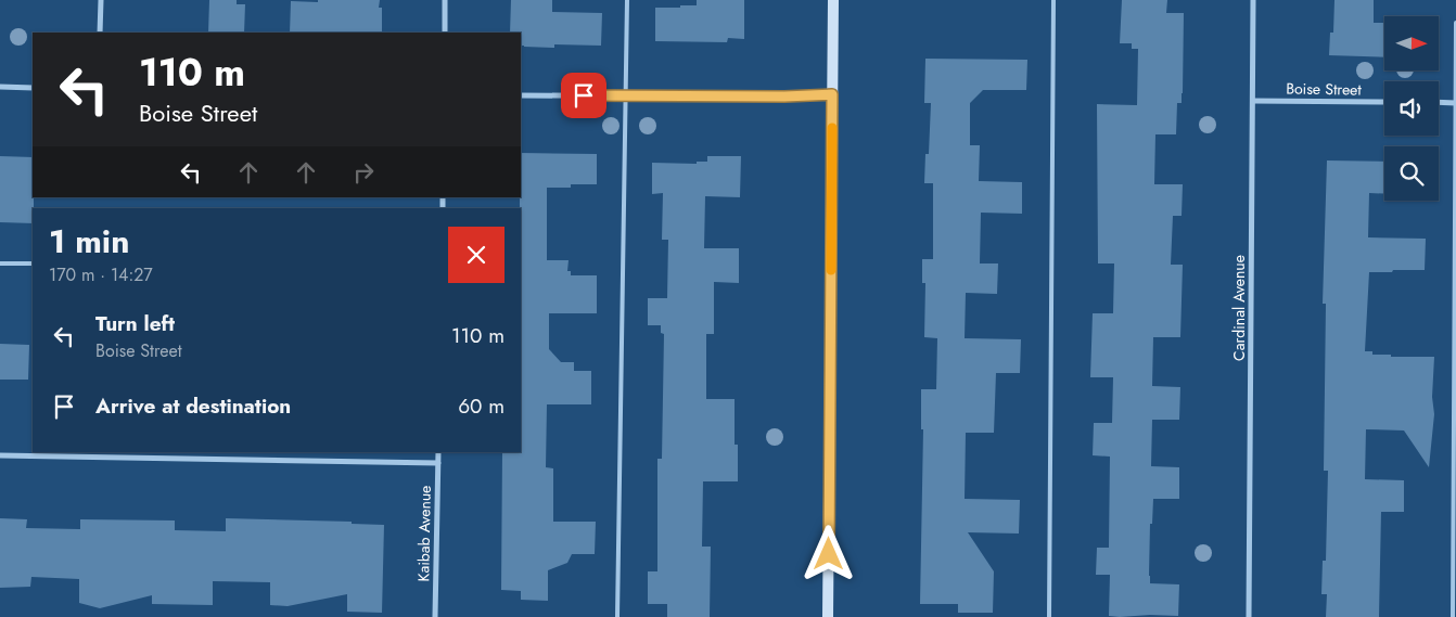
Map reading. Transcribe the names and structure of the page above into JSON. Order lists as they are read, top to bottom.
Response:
{
  "streets": {
    "street": ["Boise Street", "Cardinal Avenue", "Kaibab Avenue"]
  },
  "crossings": [
    ["Boise Street", "Cardinal Avenue"]
  ],
  "north": "right",
  "page": {
    "turn": ["110 m", "Boise Street"],
    "heading": ["1 min", "170 m · 14:27"],
    "list": [
      {
        "name": "Turn left",
        "note": "Boise Street",
        "value": "110 m"
      },
      {
        "name": "Arrive at destination",
        "value": "60 m"
      }
    ]
  }
}
